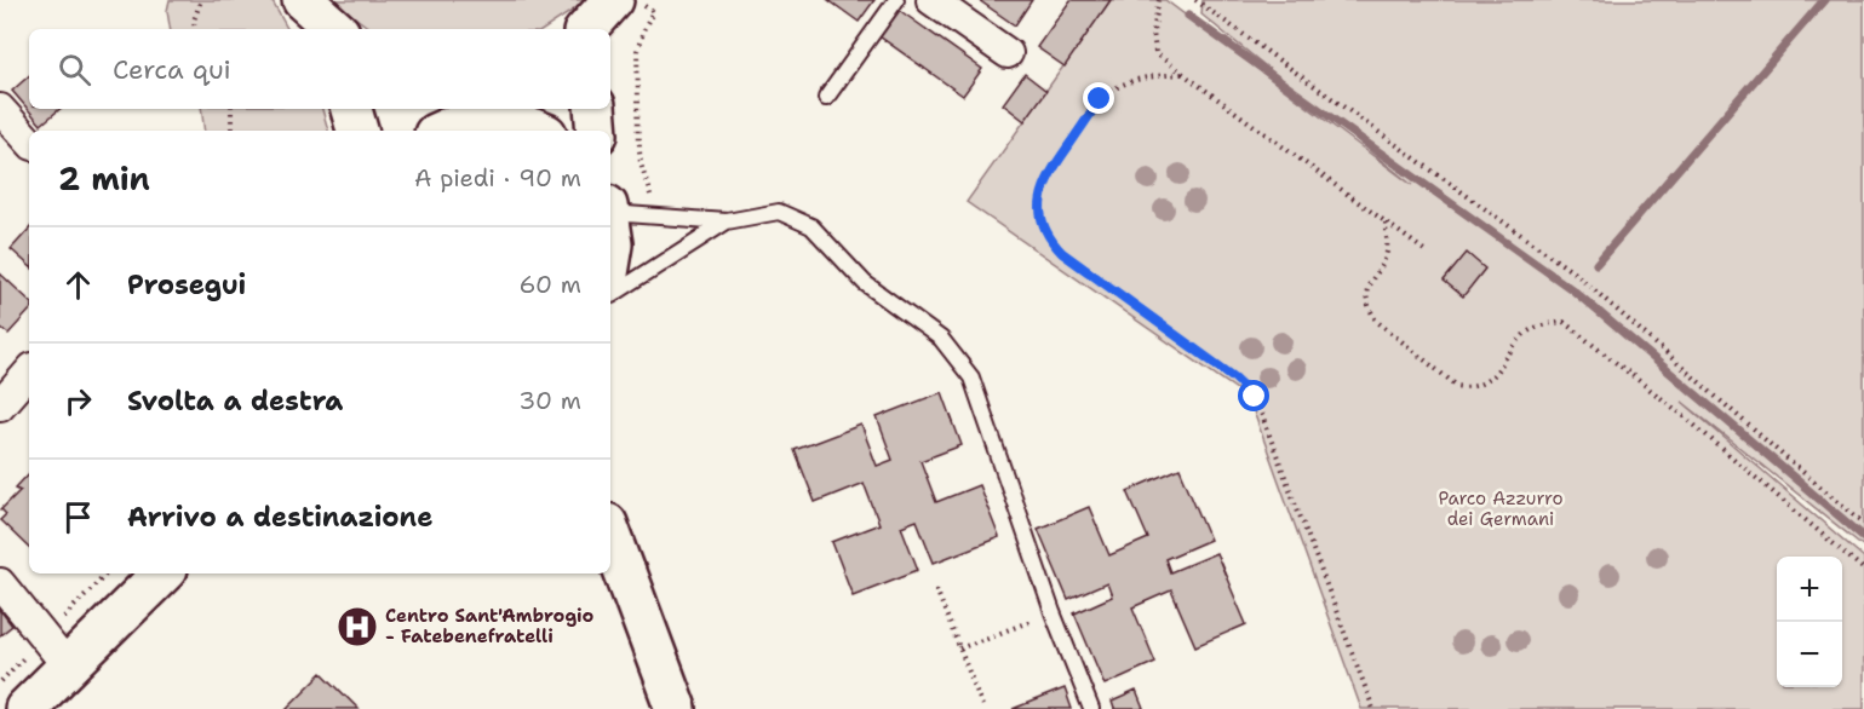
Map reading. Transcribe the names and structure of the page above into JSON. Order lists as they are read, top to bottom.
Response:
{
  "parks": ["Parco Azzurro dei Germani"],
  "places": {
    "hospital": ["Centro Sant'Ambrogio - Fatebenefratelli"]
  },
  "page": {
    "search": "Cerca qui",
    "heading": ["2 min", "A piedi · 90 m"],
    "list": [
      ["Prosegui", "60 m"],
      ["Svolta a destra", "30 m"],
      "Arrivo a destinazione"
    ],
    "map_buttons": ["+", "−"]
  }
}
